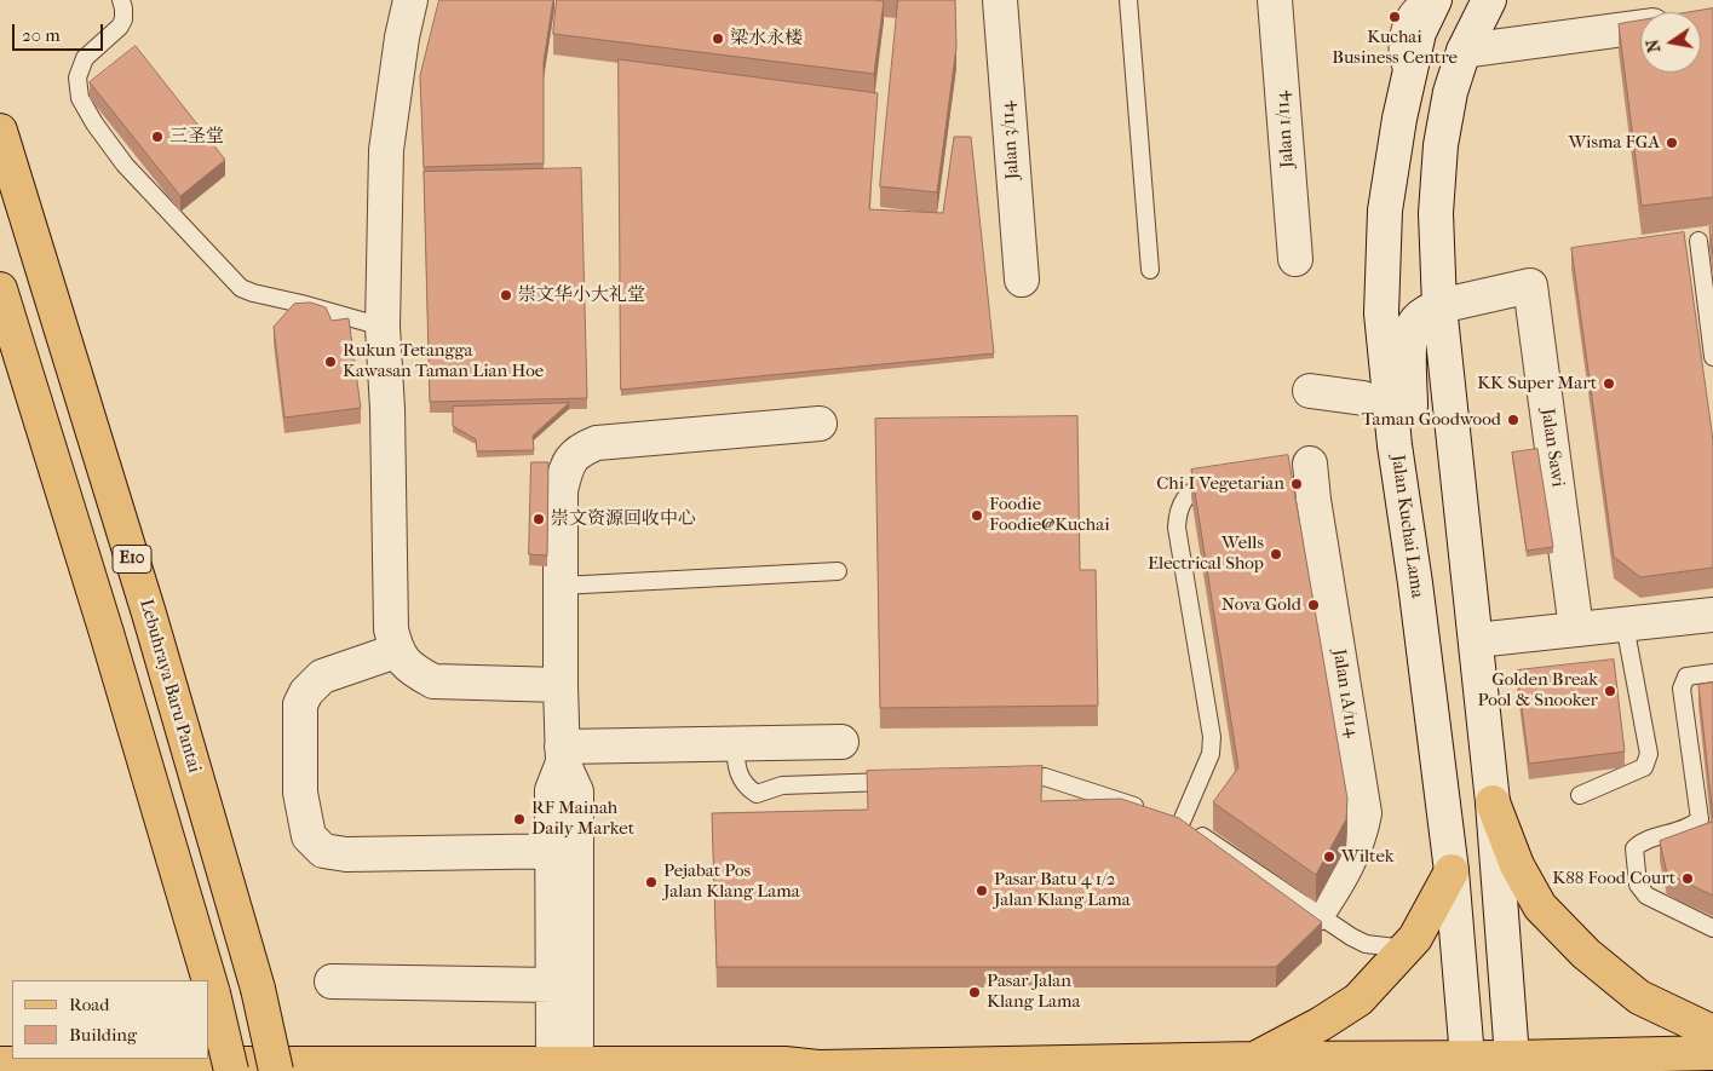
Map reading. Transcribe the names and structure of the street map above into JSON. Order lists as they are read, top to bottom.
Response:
{
  "streets": {
    "main road": ["E10", "Lebuhraya Baru Pantai"],
    "street": [
      "Jalan 1/114",
      "Jalan 3/114",
      "Jalan Sawi",
      "Jalan Kuchai Lama",
      "Jalan 1A/114"
    ]
  },
  "places": [
    "Kuchai Business Centre",
    "梁水永楼",
    "三圣堂",
    "Wisma FGA",
    "崇文华小大礼堂",
    "Rukun Tetangga Kawasan Taman Lian Hoe",
    "KK Super Mart",
    "Taman Goodwood",
    "Chi I Vegetarian",
    "Foodie Foodie@Kuchai",
    "崇文资源回收中心",
    "Wells Electrical Shop",
    "Nova Gold",
    "Golden Break Pool & Snooker",
    "RF Mainah Daily Market",
    "Wiltek",
    "K88 Food Court",
    "Pejabat Pos Jalan Klang Lama",
    "Pasar Batu 4 1/2 Jalan Klang Lama",
    "Pasar Jalan Klang Lama"
  ],
  "legend": ["Road", "Building"],
  "scale_bar": "20 m",
  "north": "left"
}
